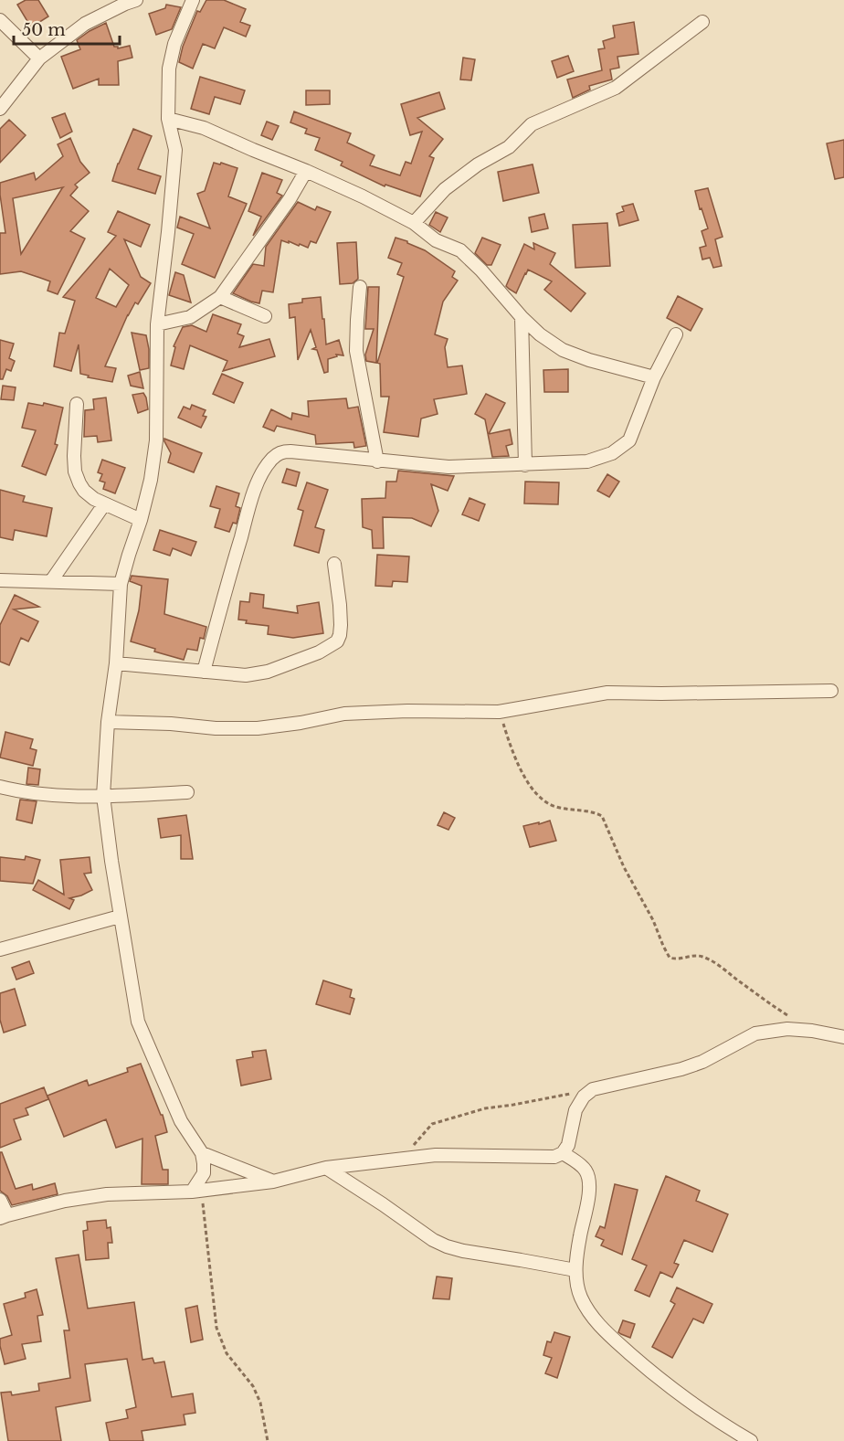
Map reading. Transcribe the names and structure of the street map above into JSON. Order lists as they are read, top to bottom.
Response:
{
  "scale_bar": "50 m"
}
